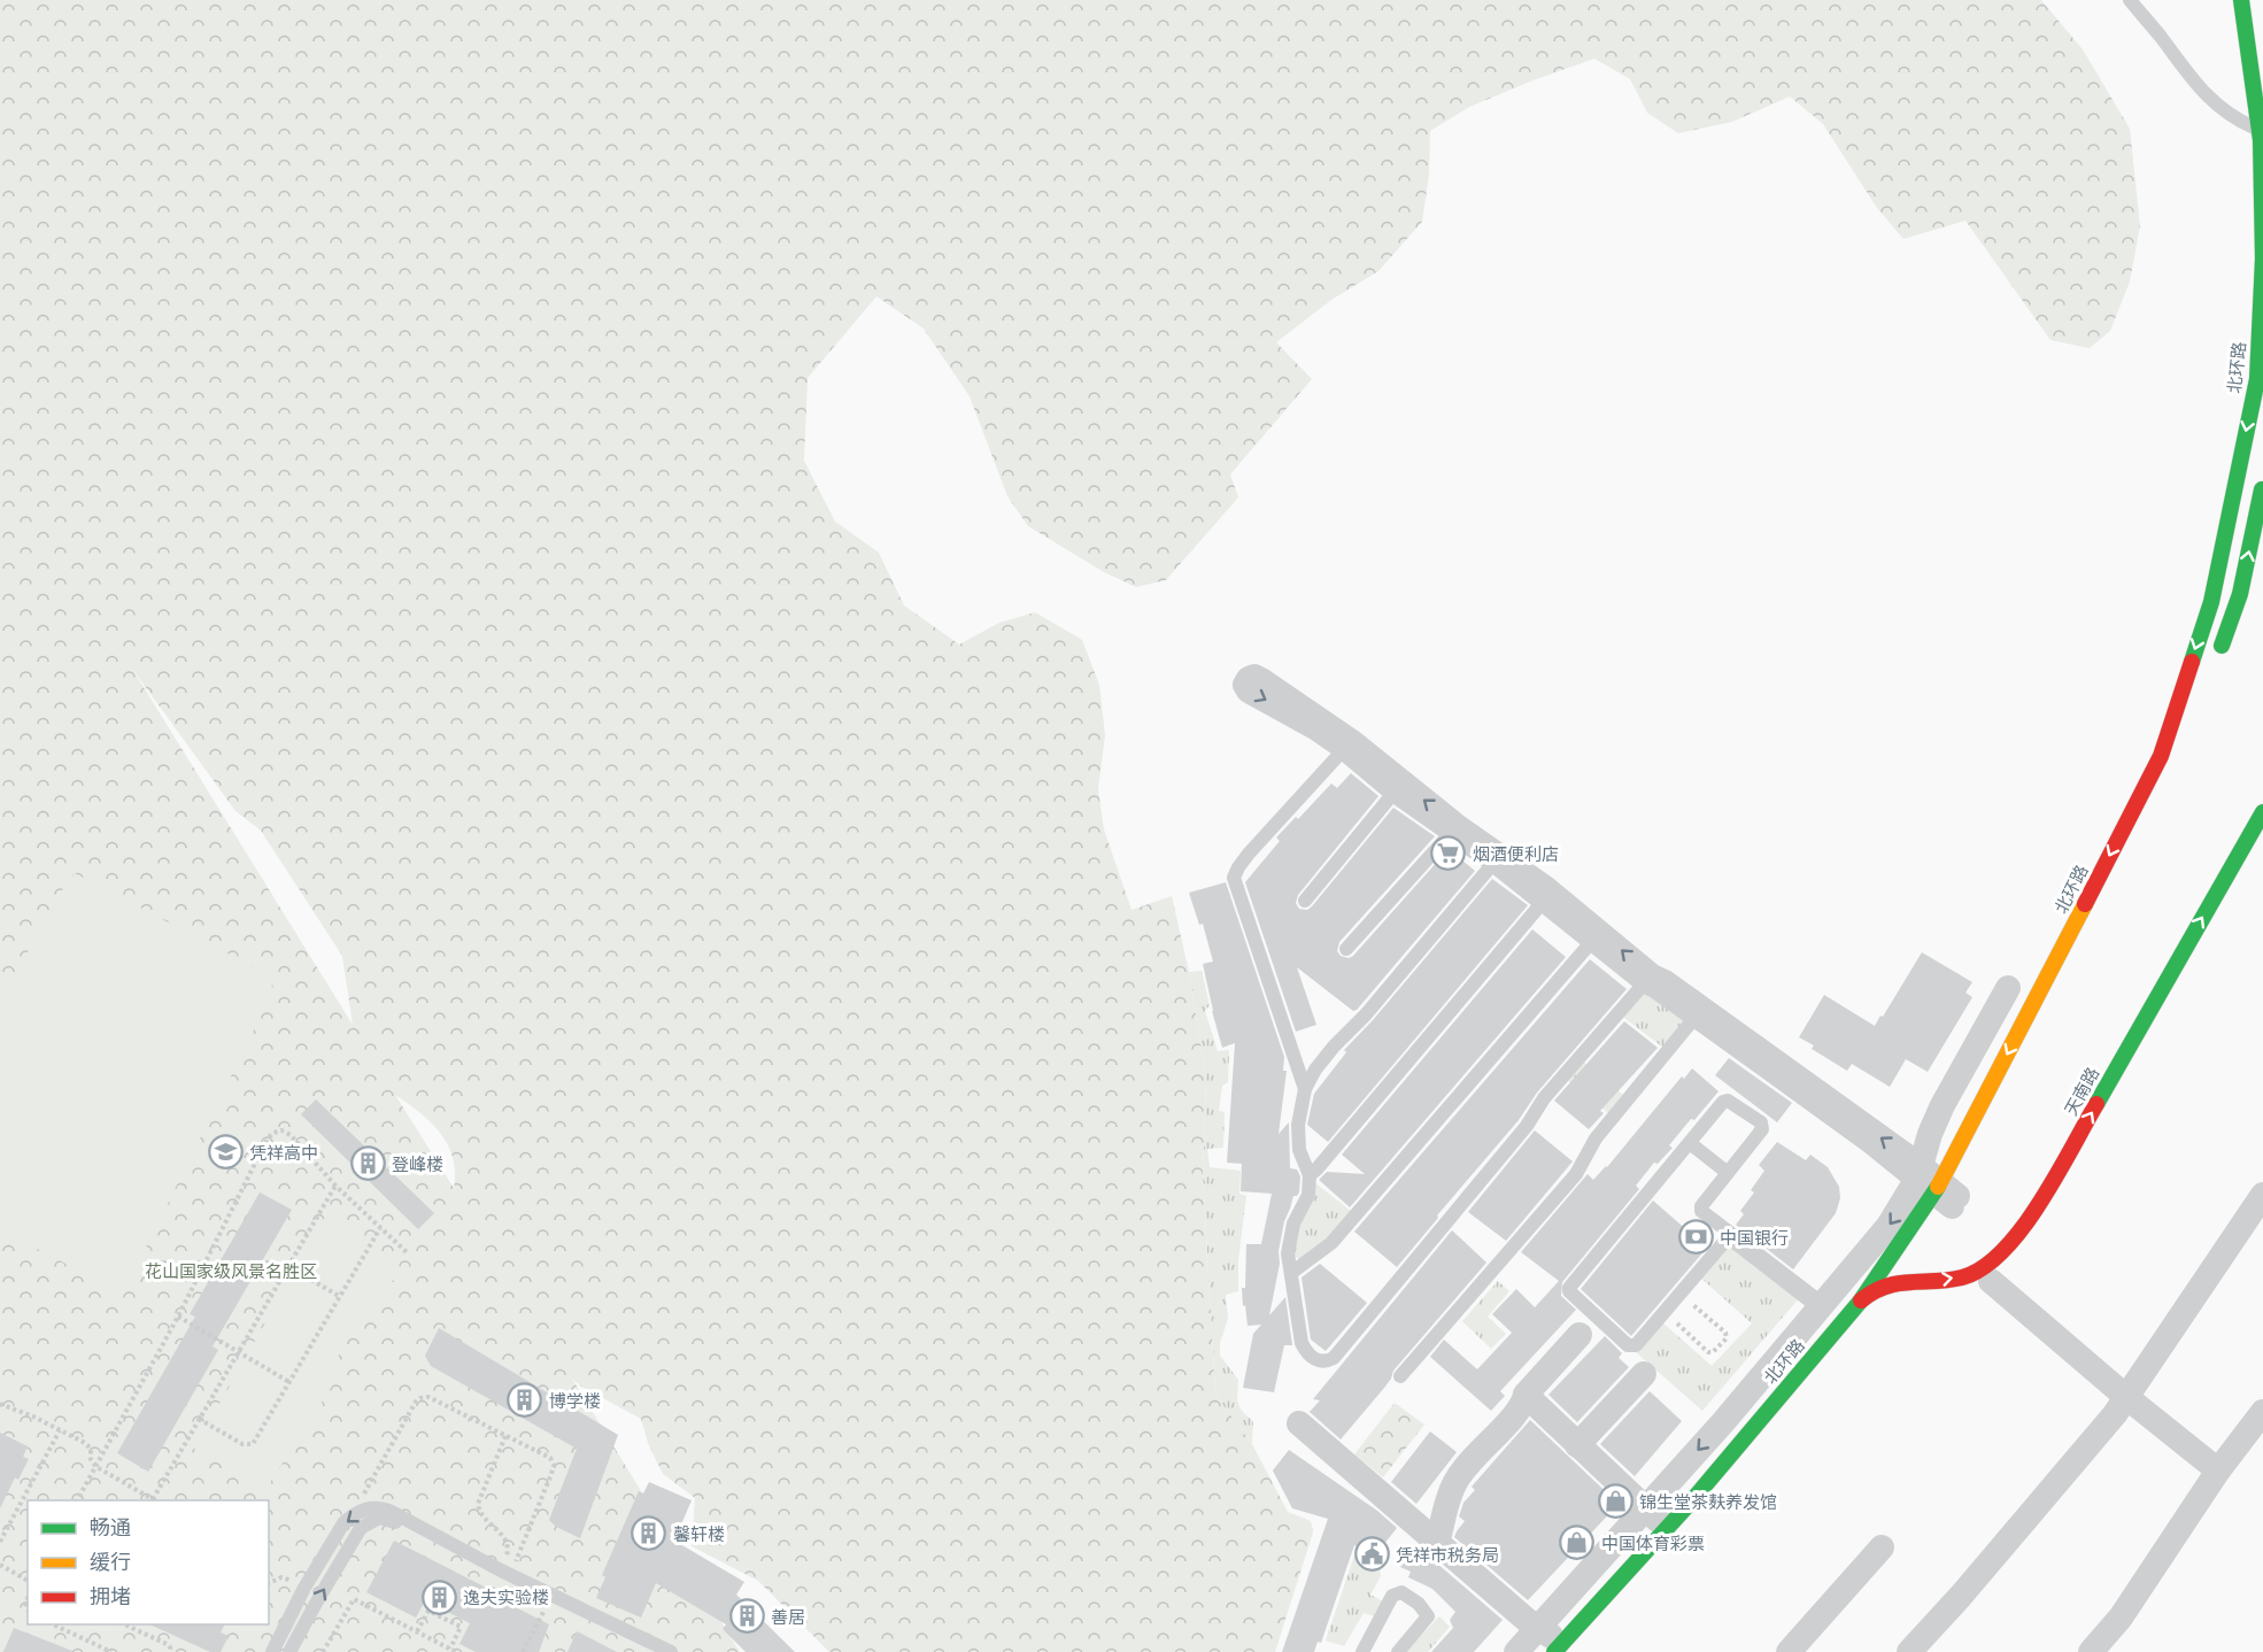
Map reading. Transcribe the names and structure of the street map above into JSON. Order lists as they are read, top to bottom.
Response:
{
  "streets": {
    "main road": ["北环路", "天南路"]
  },
  "crossings": [
    ["北环路", "天南路"]
  ],
  "one_way": ["北环路"],
  "parks": ["花山国家级风景名胜区"],
  "places": {
    "supermarket": ["烟酒便利店"],
    "school or university": ["凭祥高中"],
    "building": [
      "登峰楼",
      "博学楼",
      "馨轩楼",
      "逸夫实验楼",
      "善居"
    ],
    "bank": ["中国银行"],
    "shop": ["锦生堂茶麸养发馆", "中国体育彩票"],
    "public building": ["凭祥市税务局"]
  },
  "legend": ["畅通", "缓行", "拥堵"]
}
